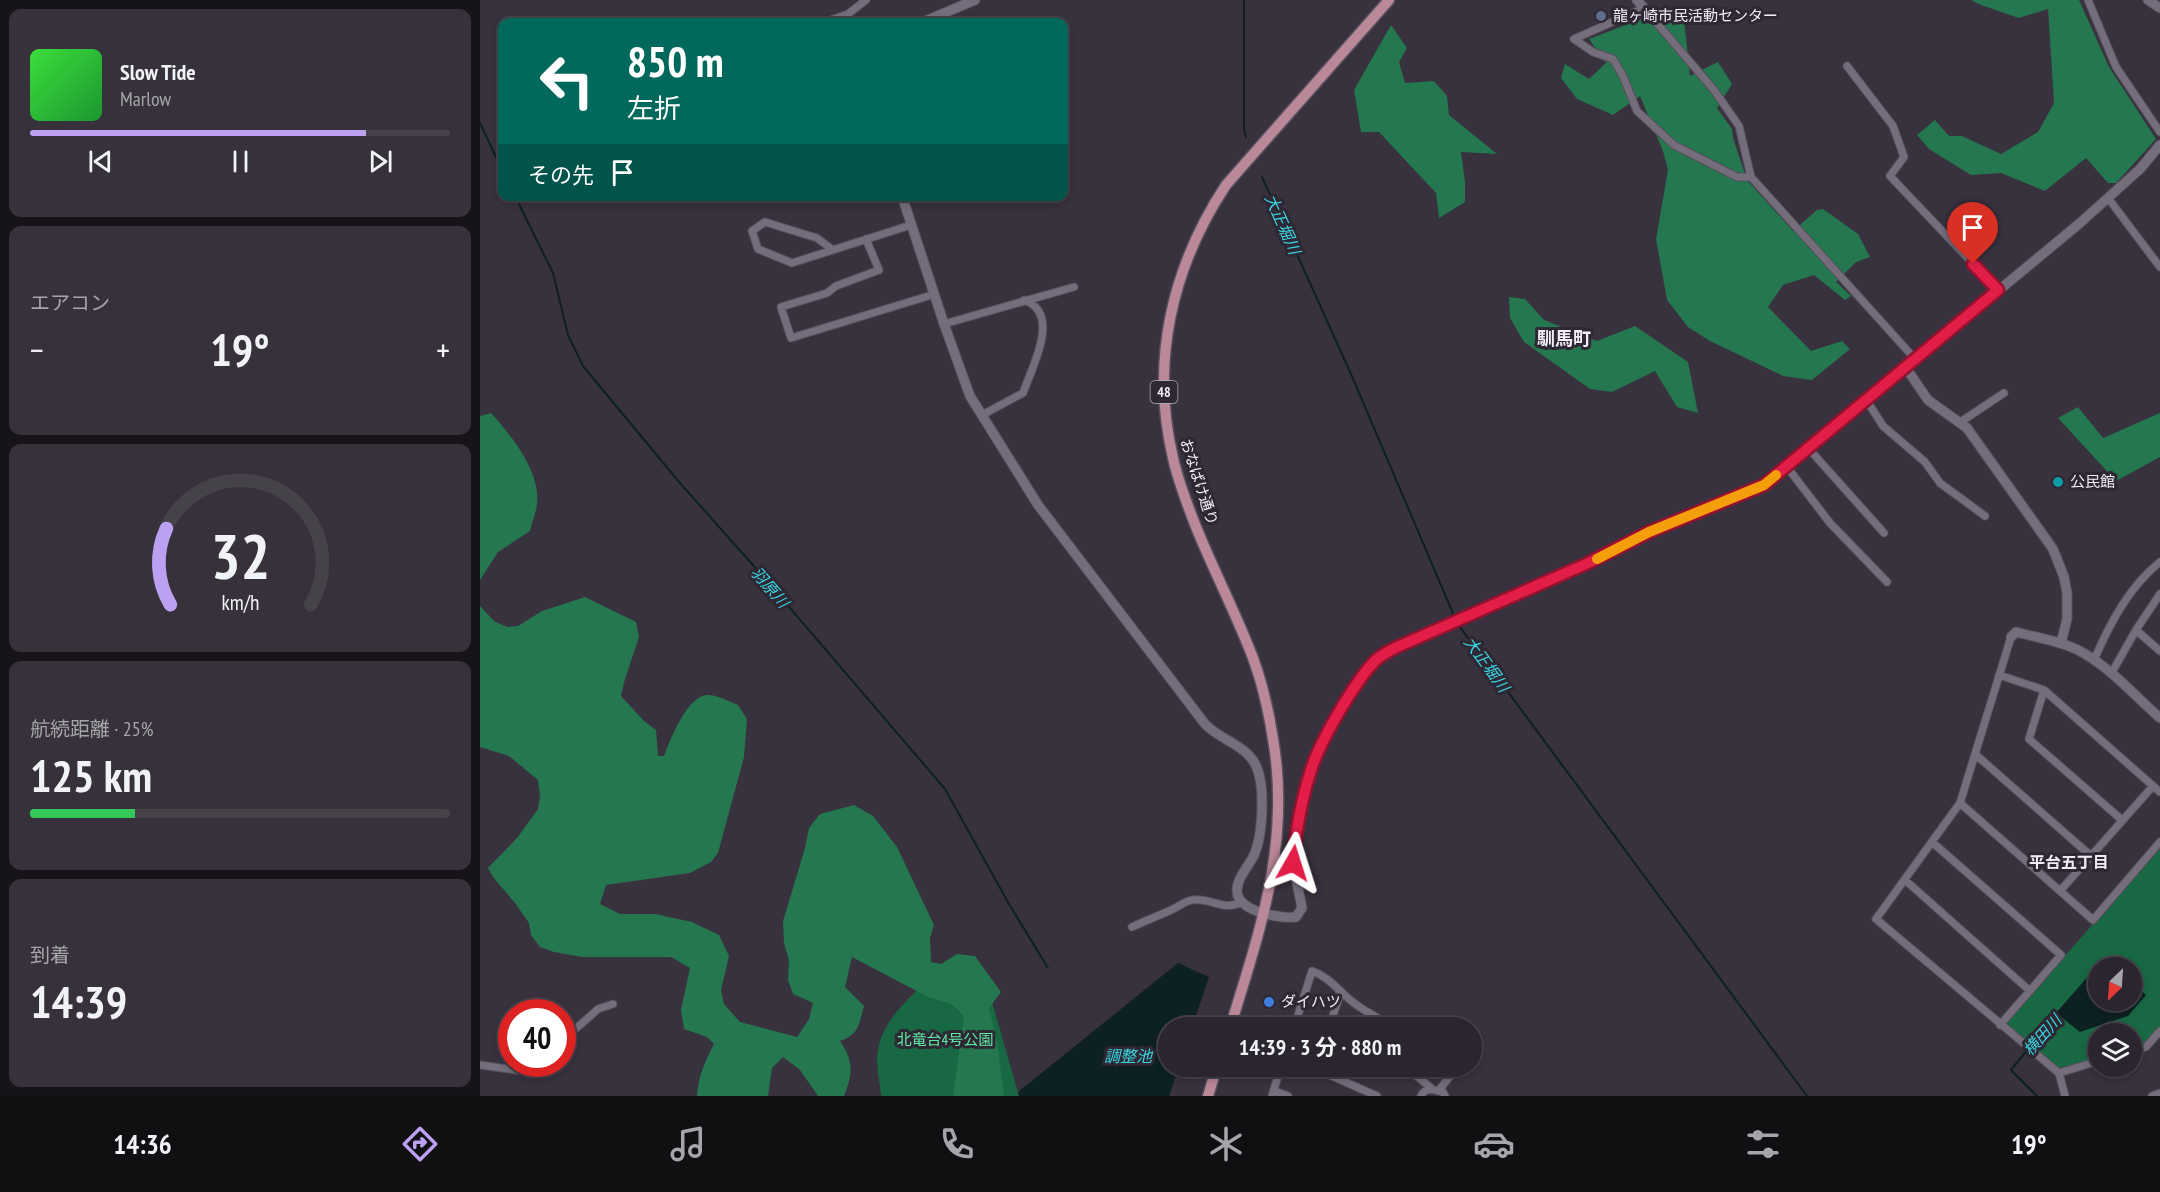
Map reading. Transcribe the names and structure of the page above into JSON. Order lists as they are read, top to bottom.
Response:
{
  "streets": {
    "main road": ["48", "おなばけ通り"]
  },
  "districts": ["馴馬町", "平台五丁目"],
  "water": [
    "大正堀川",
    "羽原川",
    "横田川",
    "調整池"
  ],
  "parks": ["北竜台4号公園"],
  "places": ["龍ヶ崎市民活動センター", "公民館", "ダイハツ"],
  "north": "bottom left",
  "page": {
    "turn": ["850 m", "左折"],
    "song": ["Slow Tide", "Marlow"],
    "then": "その先",
    "tile": [
      "エアコン",
      ["航続距離 · 25%", "125 km"],
      ["到着", "14:39"]
    ],
    "heat": ["−", "19°", "+"],
    "limit": "40",
    "trip": "14:39 · 3 分 · 880 m",
    "tabs": ["14:36", "19°"],
    "gauge": ["32", "km/h"]
  }
}
